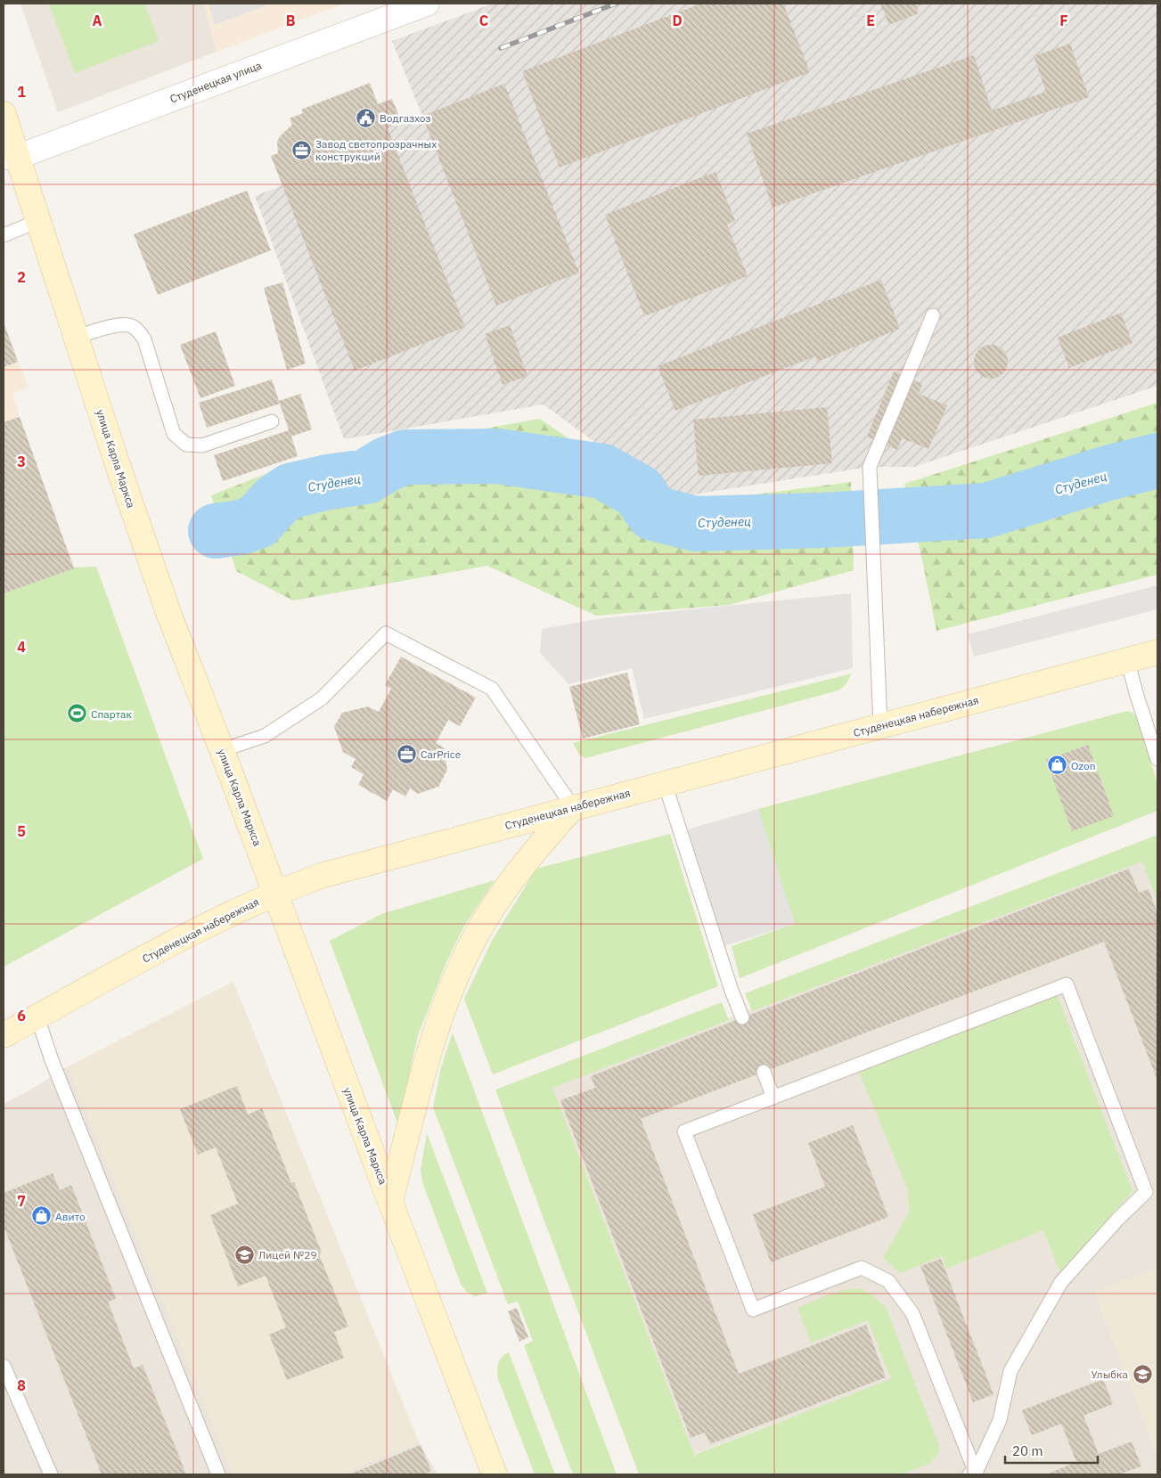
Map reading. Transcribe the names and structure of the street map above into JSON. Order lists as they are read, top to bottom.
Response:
{
  "streets": {
    "main road": ["улица Карла Маркса", "Студенецкая набережная"],
    "street": ["Студенецкая улица"]
  },
  "crossings": [
    ["Студенецкая улица", "улица Карла Маркса"],
    ["улица Карла Маркса", "Студенецкая набережная"]
  ],
  "water": ["Студенец"],
  "places": {
    "public building": ["Водгазхоз"],
    "office": ["Завод светопрозрачных конструкций", "CarPrice"],
    "sports": ["Спартак"],
    "shop": ["Ozon", "Авито"],
    "school or university": ["Лицей №29", "Улыбка"]
  },
  "scale_bar": "20 m",
  "grid": {
    "columns": [
      "A",
      "B",
      "C",
      "D",
      "E",
      "F"
    ],
    "rows": [
      "1",
      "2",
      "3",
      "4",
      "5",
      "6",
      "7",
      "8"
    ]
  }
}
